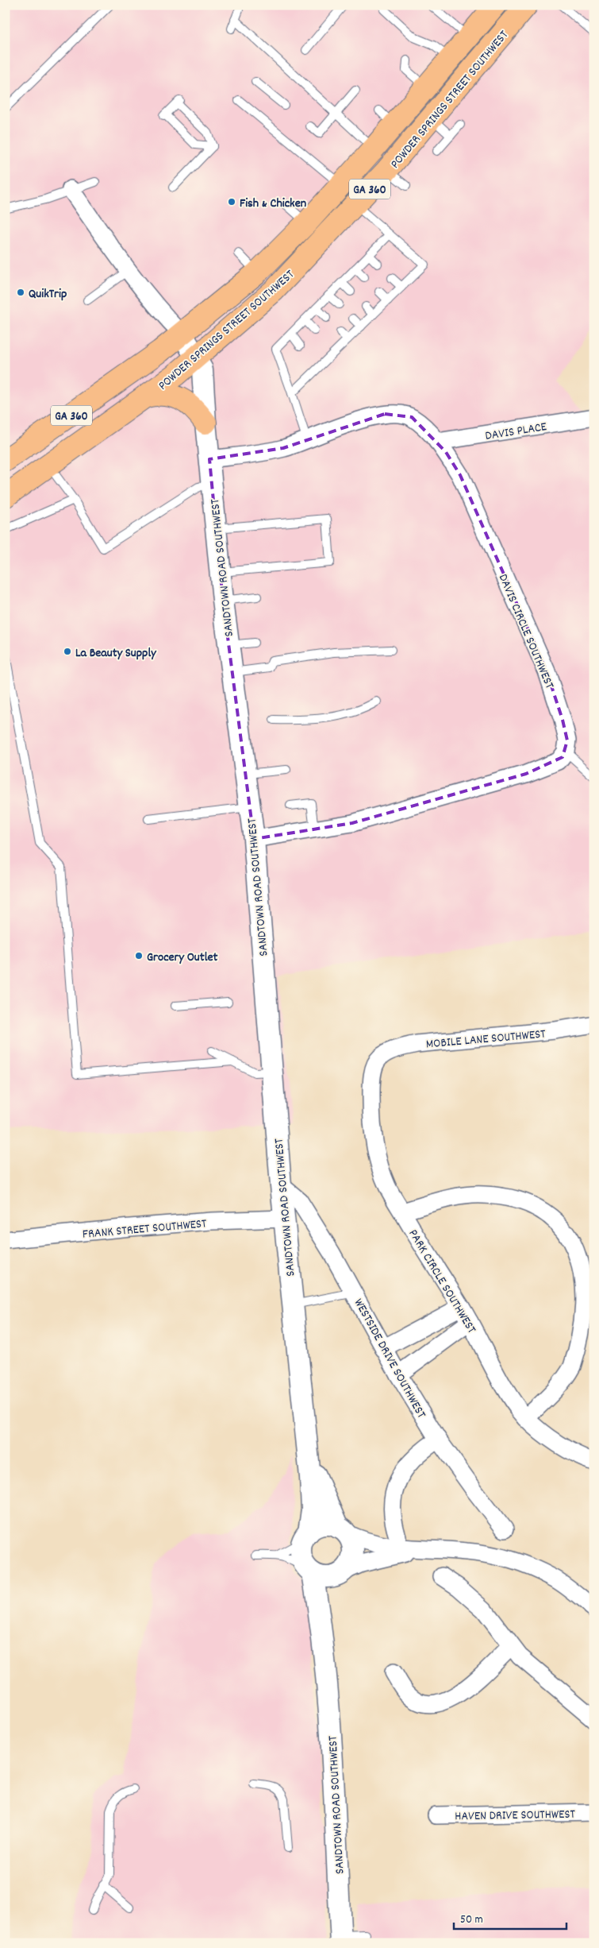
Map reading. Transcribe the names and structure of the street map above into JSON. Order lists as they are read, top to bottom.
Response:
{
  "streets": {
    "main road": ["POWDER SPRINGS STREET SOUTHWEST", "GA 360"],
    "street": [
      "DAVIS PLACE",
      "SANDTOWN ROAD SOUTHWEST",
      "DAVIS CIRCLE SOUTHWEST",
      "MOBILE LANE SOUTHWEST",
      "FRANK STREET SOUTHWEST",
      "PARK CIRCLE SOUTHWEST",
      "WESTSIDE DRIVE SOUTHWEST",
      "HAVEN DRIVE SOUTHWEST"
    ]
  },
  "crossings": [
    ["POWDER SPRINGS STREET SOUTHWEST", "SANDTOWN ROAD SOUTHWEST"],
    ["DAVIS PLACE", "DAVIS CIRCLE SOUTHWEST"],
    ["SANDTOWN ROAD SOUTHWEST", "DAVIS CIRCLE SOUTHWEST"],
    ["SANDTOWN ROAD SOUTHWEST", "FRANK STREET SOUTHWEST"],
    ["SANDTOWN ROAD SOUTHWEST", "WESTSIDE DRIVE SOUTHWEST"],
    ["MOBILE LANE SOUTHWEST", "PARK CIRCLE SOUTHWEST"]
  ],
  "places": [
    "Fish & Chicken",
    "QuikTrip",
    "La Beauty Supply",
    "Grocery Outlet"
  ],
  "scale_bar": "50 m"
}
